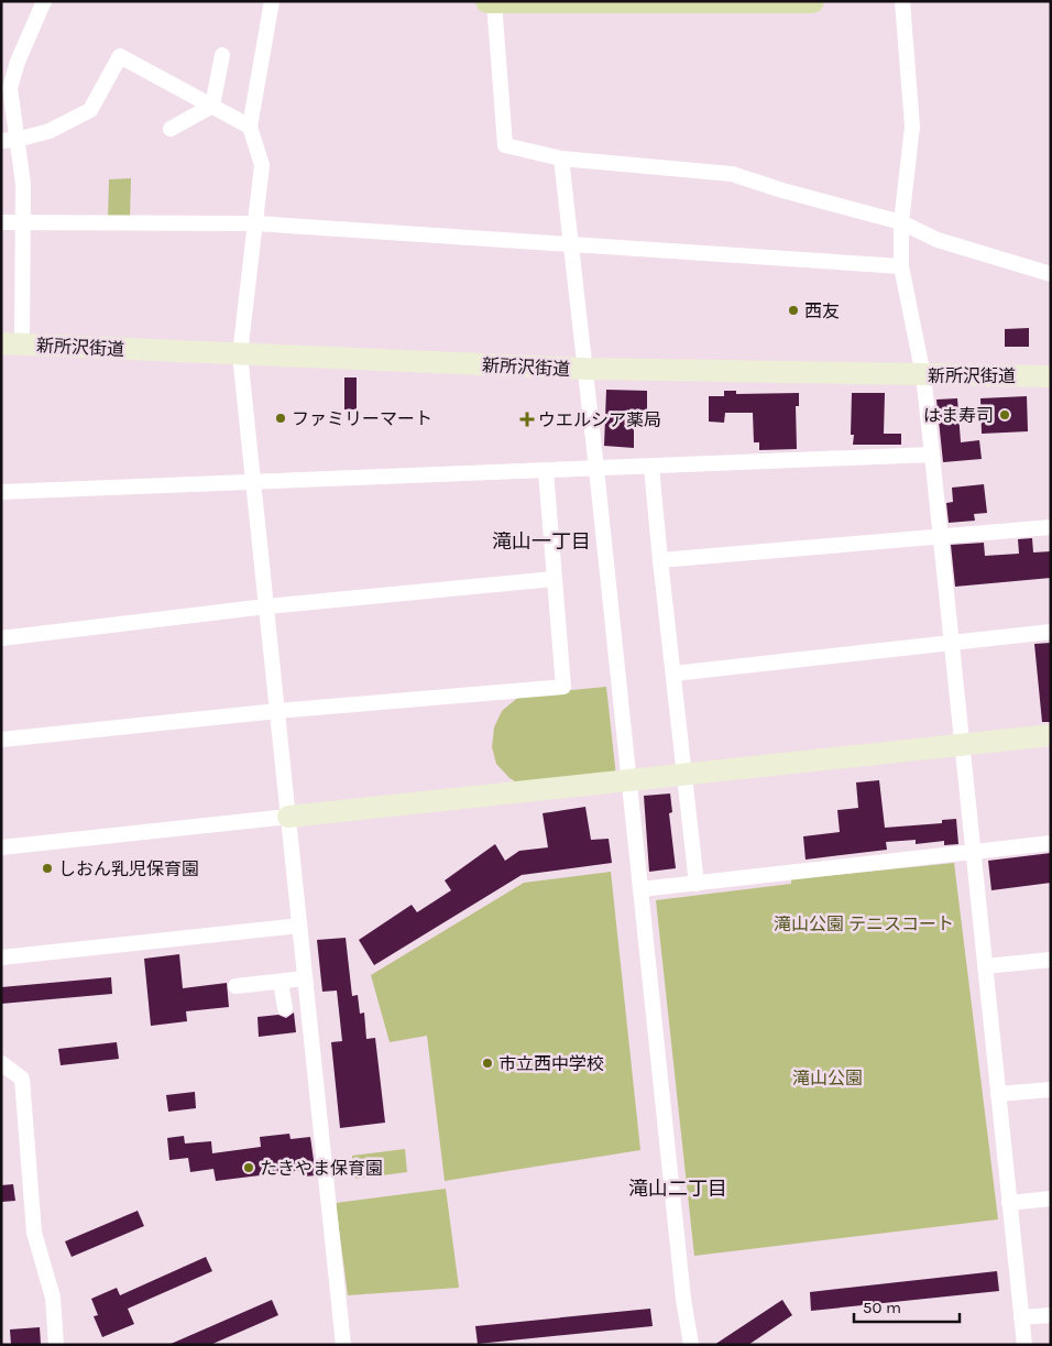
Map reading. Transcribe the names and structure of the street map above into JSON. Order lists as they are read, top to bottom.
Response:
{
  "streets": {
    "street": ["新所沢街道"]
  },
  "districts": ["滝山一丁目", "滝山二丁目"],
  "parks": ["滝山公園 テニスコート", "滝山公園"],
  "places": {
    "other": [
      "西友",
      "はま寿司",
      "ファミリーマート",
      "しおん乳児保育園",
      "市立西中学校",
      "たきやま保育園"
    ],
    "health": ["ウエルシア薬局"]
  },
  "scale_bar": "50 m"
}
